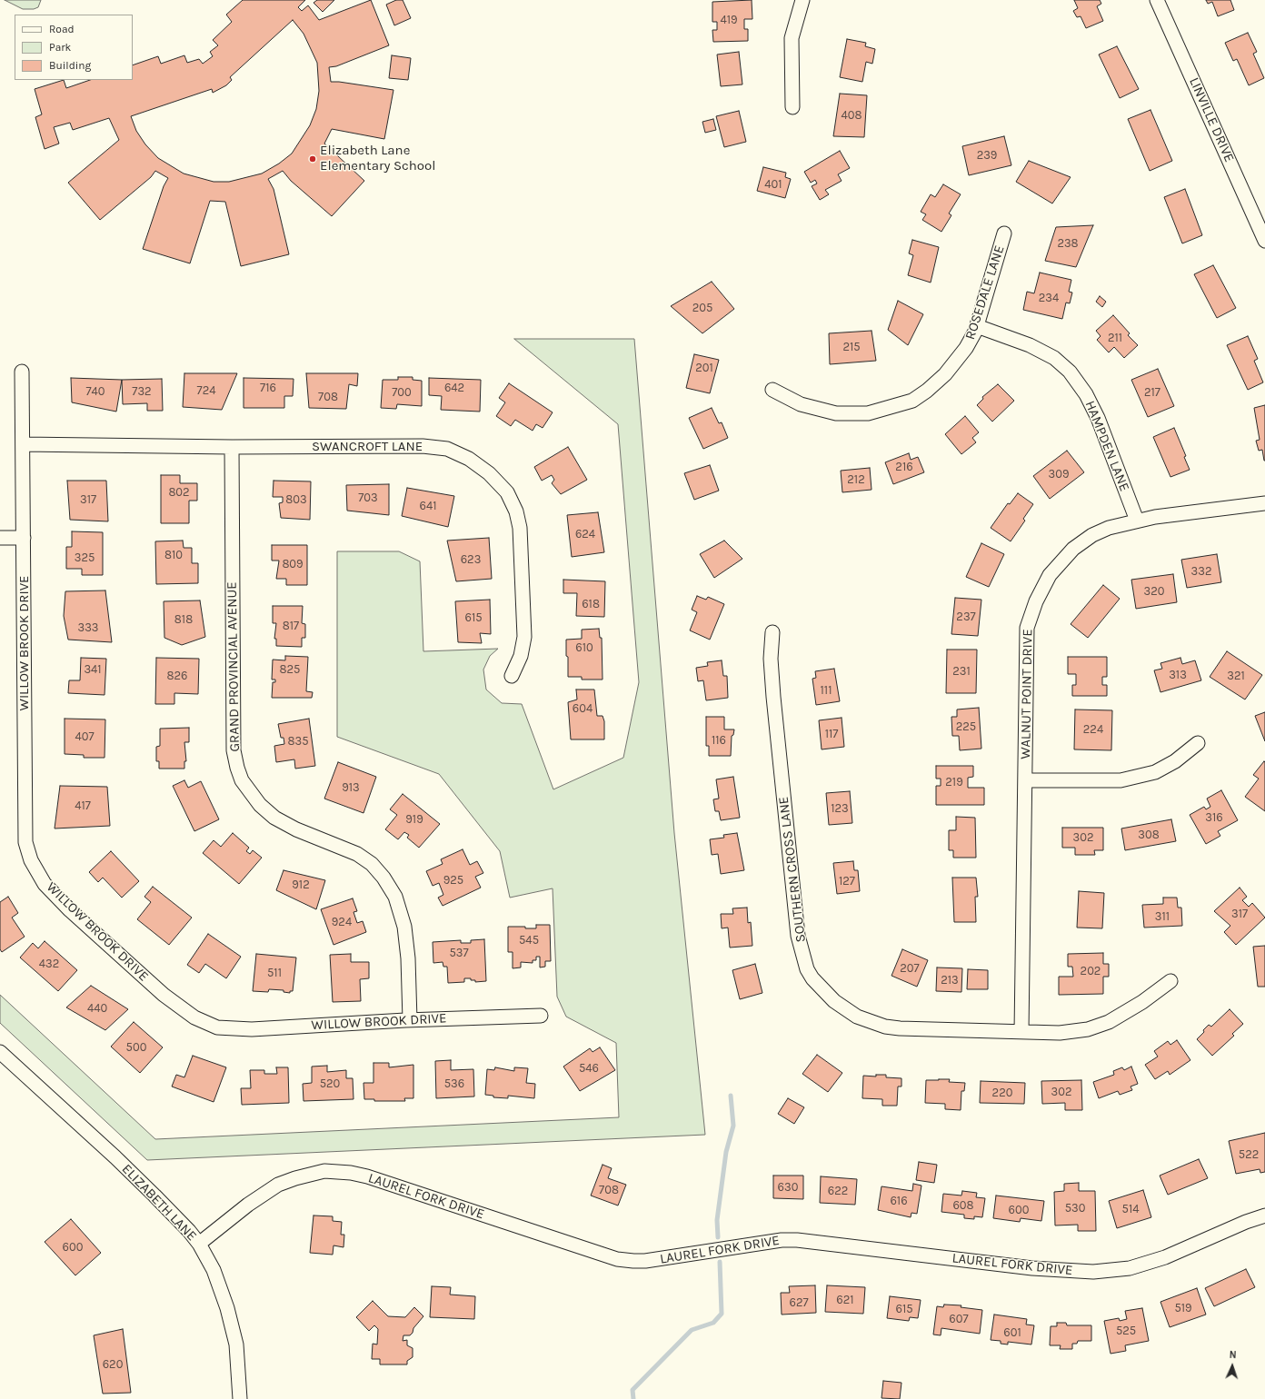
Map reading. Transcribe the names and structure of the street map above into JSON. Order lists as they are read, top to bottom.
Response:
{
  "streets": {
    "street": [
      "LINVILLE DRIVE",
      "ROSEDALE LANE",
      "HAMPDEN LANE",
      "SWANCROFT LANE",
      "WILLOW BROOK DRIVE",
      "GRAND PROVINCIAL AVENUE",
      "WALNUT POINT DRIVE",
      "SOUTHERN CROSS LANE",
      "LAUREL FORK DRIVE",
      "ELIZABETH LANE"
    ]
  },
  "crossings": [
    ["ROSEDALE LANE", "HAMPDEN LANE"],
    ["HAMPDEN LANE", "WALNUT POINT DRIVE"],
    ["SWANCROFT LANE", "WILLOW BROOK DRIVE"],
    ["SWANCROFT LANE", "GRAND PROVINCIAL AVENUE"],
    ["WILLOW BROOK DRIVE", "GRAND PROVINCIAL AVENUE"],
    ["WALNUT POINT DRIVE", "SOUTHERN CROSS LANE"],
    ["LAUREL FORK DRIVE", "ELIZABETH LANE"]
  ],
  "places": ["Elizabeth Lane Elementary School"],
  "house_numbers": [
    "419",
    "408",
    "239",
    "401",
    "238",
    "234",
    "205",
    "211",
    "215",
    "201",
    "716",
    "642",
    "724",
    "740",
    "732",
    "700",
    "217",
    "708",
    "216",
    "309",
    "212",
    "802",
    "703",
    "317",
    "803",
    "641",
    "624",
    "810",
    "325",
    "623",
    "809",
    "332",
    "320",
    "618",
    "237",
    "615",
    "818",
    "817",
    "333",
    "610",
    "341",
    "825",
    "231",
    "313",
    "826",
    "321",
    "111",
    "604",
    "225",
    "224",
    "117",
    "407",
    "116",
    "835",
    "219",
    "913",
    "417",
    "123",
    "316",
    "919",
    "308",
    "302",
    "925",
    "127",
    "912",
    "317",
    "311",
    "924",
    "545",
    "537",
    "432",
    "207",
    "202",
    "511",
    "213",
    "440",
    "500",
    "546",
    "520",
    "536",
    "302",
    "220",
    "522",
    "630",
    "708",
    "622",
    "616",
    "608",
    "530",
    "514",
    "600",
    "600",
    "621",
    "627",
    "519",
    "615",
    "607",
    "525",
    "601",
    "620"
  ],
  "legend": ["Road", "Park", "Building"],
  "north": "top"
}
